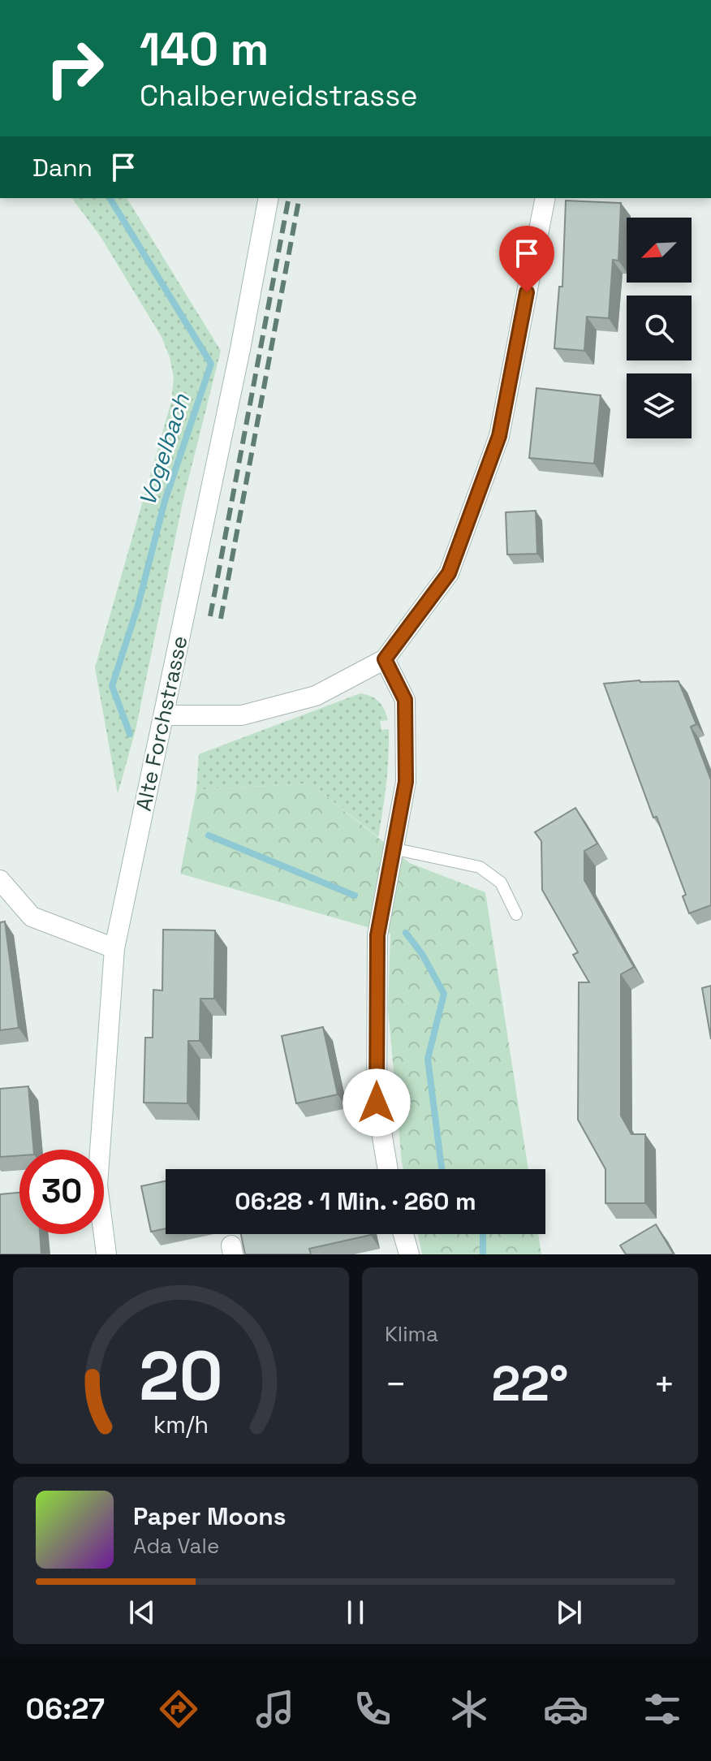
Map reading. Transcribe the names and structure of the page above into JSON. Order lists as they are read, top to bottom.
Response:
{
  "streets": {
    "street": ["Alte Forchstrasse"]
  },
  "water": ["Vogelbach"],
  "north": "bottom left",
  "page": {
    "turn": ["140 m", "Chalberweidstrasse"],
    "then": "Dann",
    "limit": "30",
    "trip": "06:28 · 1 Min. · 260 m",
    "tile": "Klima",
    "heat": ["−", "22°", "+"],
    "song": ["Paper Moons", "Ada Vale"],
    "tabs": "06:27",
    "gauge": ["20", "km/h"]
  }
}
